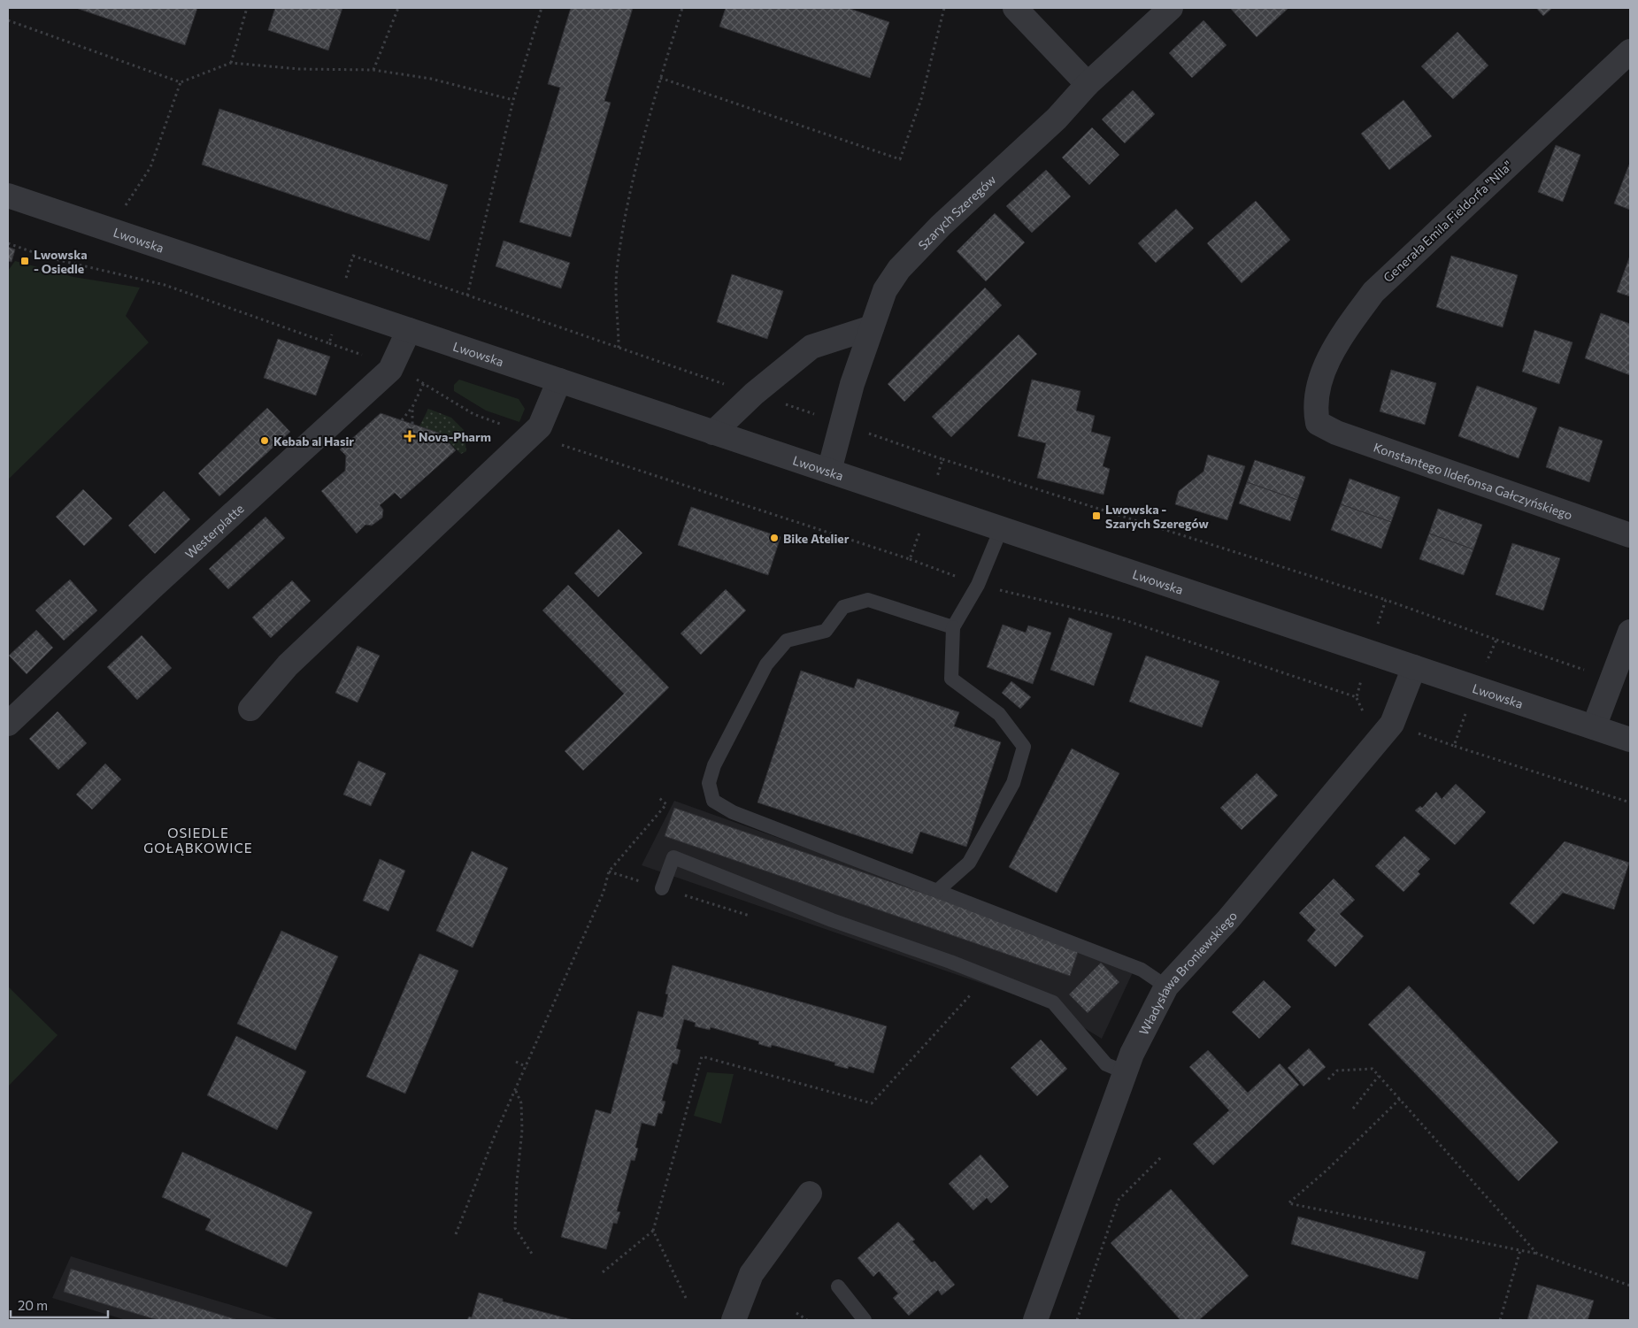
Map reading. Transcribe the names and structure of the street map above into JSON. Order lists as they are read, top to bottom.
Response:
{
  "streets": {
    "street": [
      "Szarych Szeregów",
      "Generała Emila Fieldorfa \"Nila\"",
      "Lwowska",
      "Konstantego Ildefonsa Gałczyńskiego",
      "Westerplatte",
      "Władysława Broniewskiego"
    ]
  },
  "crossings": [
    ["Szarych Szeregów", "Lwowska"],
    ["Generała Emila Fieldorfa \"Nila\"", "Konstantego Ildefonsa Gałczyńskiego"],
    ["Lwowska", "Westerplatte"],
    ["Lwowska", "Władysława Broniewskiego"]
  ],
  "districts": ["OSIEDLE GOŁĄBKOWICE"],
  "places": {
    "transit": ["Lwowska - Osiedle", "Lwowska - Szarych Szeregów"],
    "health": ["Nova-Pharm"],
    "other": ["Kebab al Hasir", "Bike Atelier"]
  },
  "scale_bar": "20 m"
}
